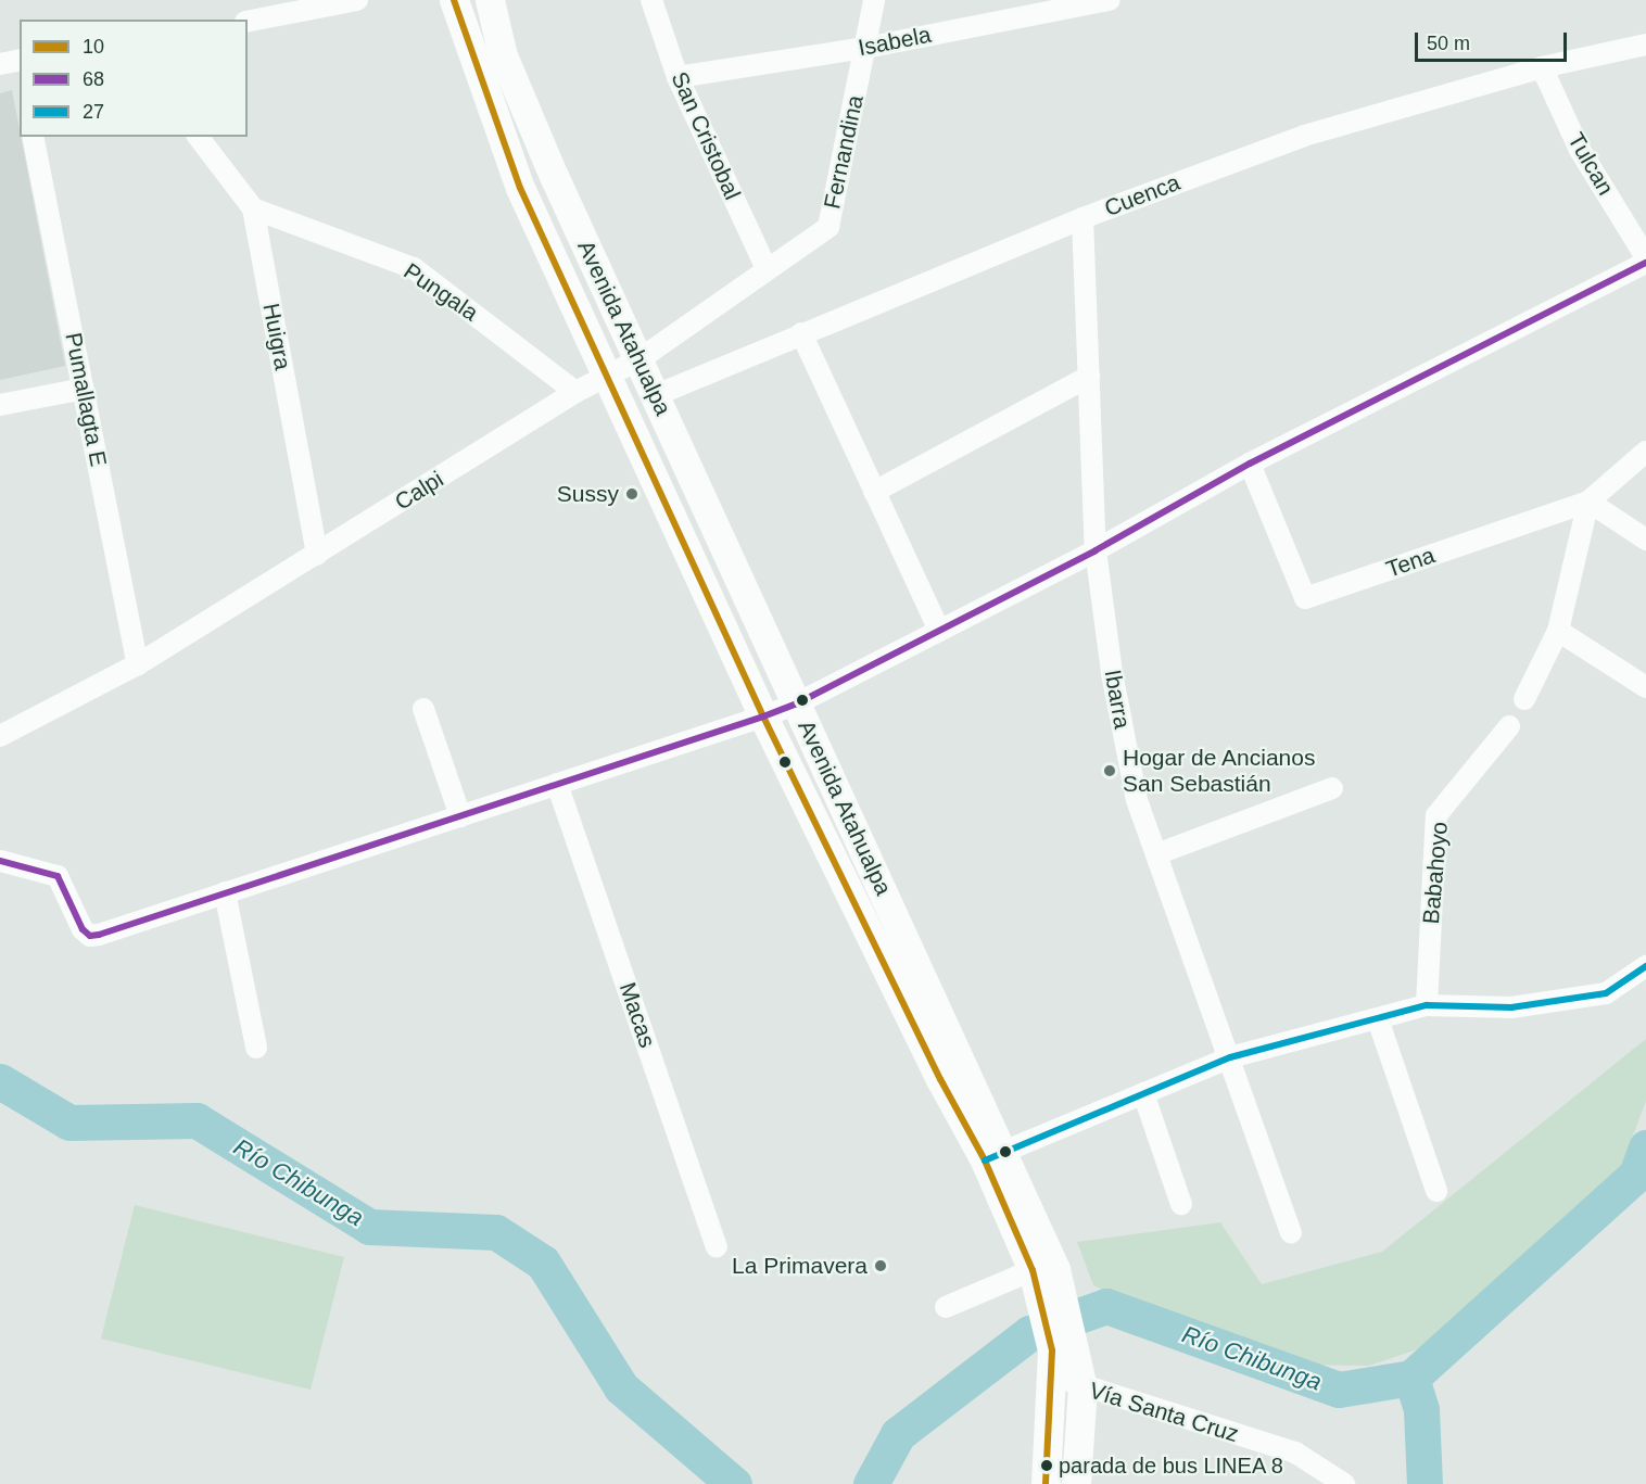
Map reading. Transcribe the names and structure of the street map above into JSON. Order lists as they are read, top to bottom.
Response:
{
  "streets": {
    "main road": ["Avenida Atahualpa"],
    "street": [
      "Isabela",
      "San Cristobal",
      "Fernandina",
      "Tulcan",
      "Cuenca",
      "Pungala",
      "Huigra",
      "Pumallagta E",
      "Calpi",
      "Tena",
      "Ibarra",
      "Babahoyo",
      "Macas",
      "Vía Santa Cruz"
    ]
  },
  "crossings": [
    ["Isabela", "San Cristobal"],
    ["Isabela", "Fernandina"],
    ["San Cristobal", "Calpi"],
    ["Fernandina", "Calpi"],
    ["Tulcan", "Cuenca"],
    ["Cuenca", "Avenida Atahualpa"],
    ["Cuenca", "Ibarra"],
    ["Pungala", "Huigra"],
    ["Pungala", "Calpi"],
    ["Avenida Atahualpa", "Calpi"],
    ["Avenida Atahualpa", "Vía Santa Cruz"],
    ["Huigra", "Calpi"],
    ["Pumallagta E", "Calpi"]
  ],
  "water": ["Río Chibunga"],
  "places": [
    "Sussy",
    "Hogar de Ancianos San Sebastián",
    "La Primavera",
    "parada de bus LINEA 8"
  ],
  "lines": ["transit line 10", "transit line 68", "transit line 27"],
  "legend": ["10", "68", "27"],
  "scale_bar": "50 m"
}
